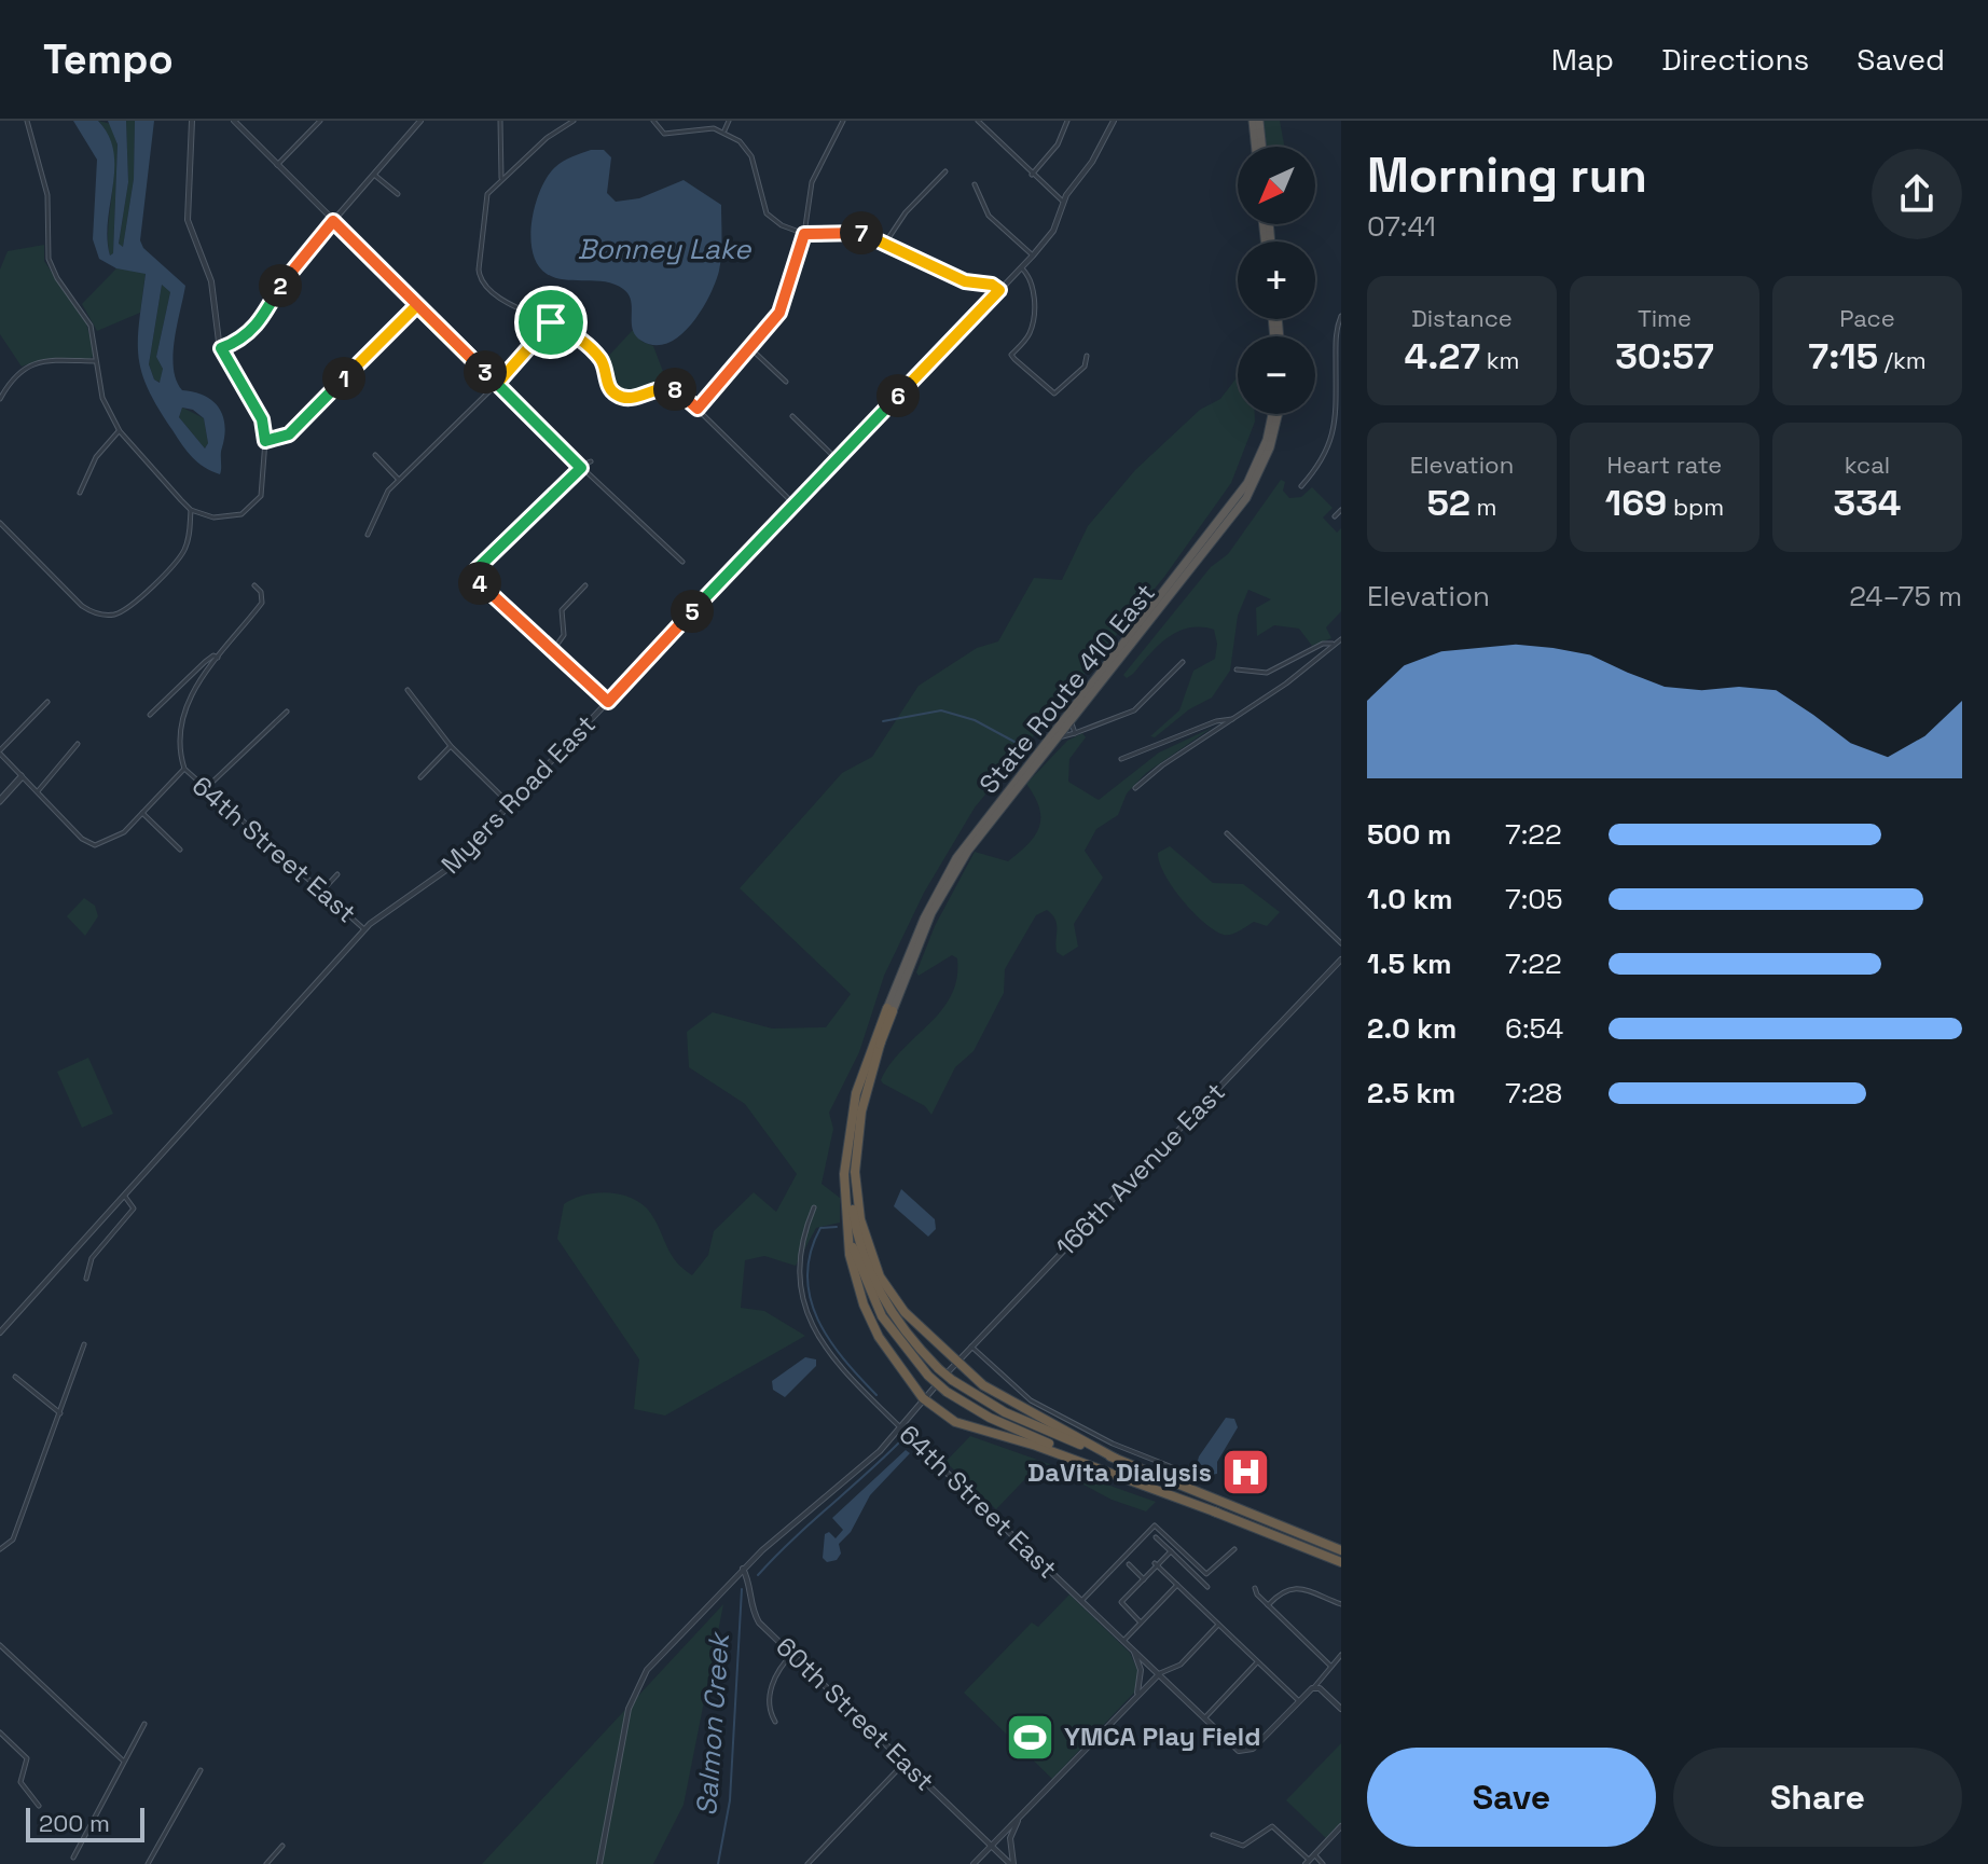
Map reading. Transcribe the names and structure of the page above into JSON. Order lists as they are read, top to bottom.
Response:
{
  "streets": {
    "highway": ["State Route 410 East"],
    "street": [
      "Myers Road East",
      "64th Street East",
      "166th Avenue East",
      "60th Street East"
    ]
  },
  "crossings": [
    ["Myers Road East", "64th Street East"],
    ["64th Street East", "166th Avenue East"],
    ["166th Avenue East", "60th Street East"]
  ],
  "water": ["Bonney Lake", "Salmon Creek"],
  "places": {
    "hospital": ["DaVita Dialysis"],
    "sports": ["YMCA Play Field"]
  },
  "scale_bar": "200 m",
  "north": "bottom left",
  "page": {
    "header": "Tempo",
    "nav": ["Map", "Directions", "Saved"],
    "heading": ["Morning run", "07:41"],
    "map_buttons": ["+", "−"],
    "pins": [
      "7",
      "2",
      "3",
      "1",
      "8",
      "6",
      "4",
      "5"
    ],
    "stats": [
      ["Distance", "4.27 km"],
      ["Time", "30:57"],
      ["Pace", "7:15 /km"],
      ["Elevation", "52 m"],
      ["Heart rate", "169 bpm"],
      ["kcal", "334"]
    ],
    "chart": ["Elevation", "24–75 m"],
    "list": [
      {
        "name": "500 m",
        "note": "7:22"
      },
      {
        "name": "1.0 km",
        "note": "7:05"
      },
      {
        "name": "1.5 km",
        "note": "7:22"
      },
      {
        "name": "2.0 km",
        "note": "6:54"
      },
      {
        "name": "2.5 km",
        "note": "7:28"
      }
    ],
    "buttons": ["Save", "Share"],
    "scale": "200 m"
  }
}
